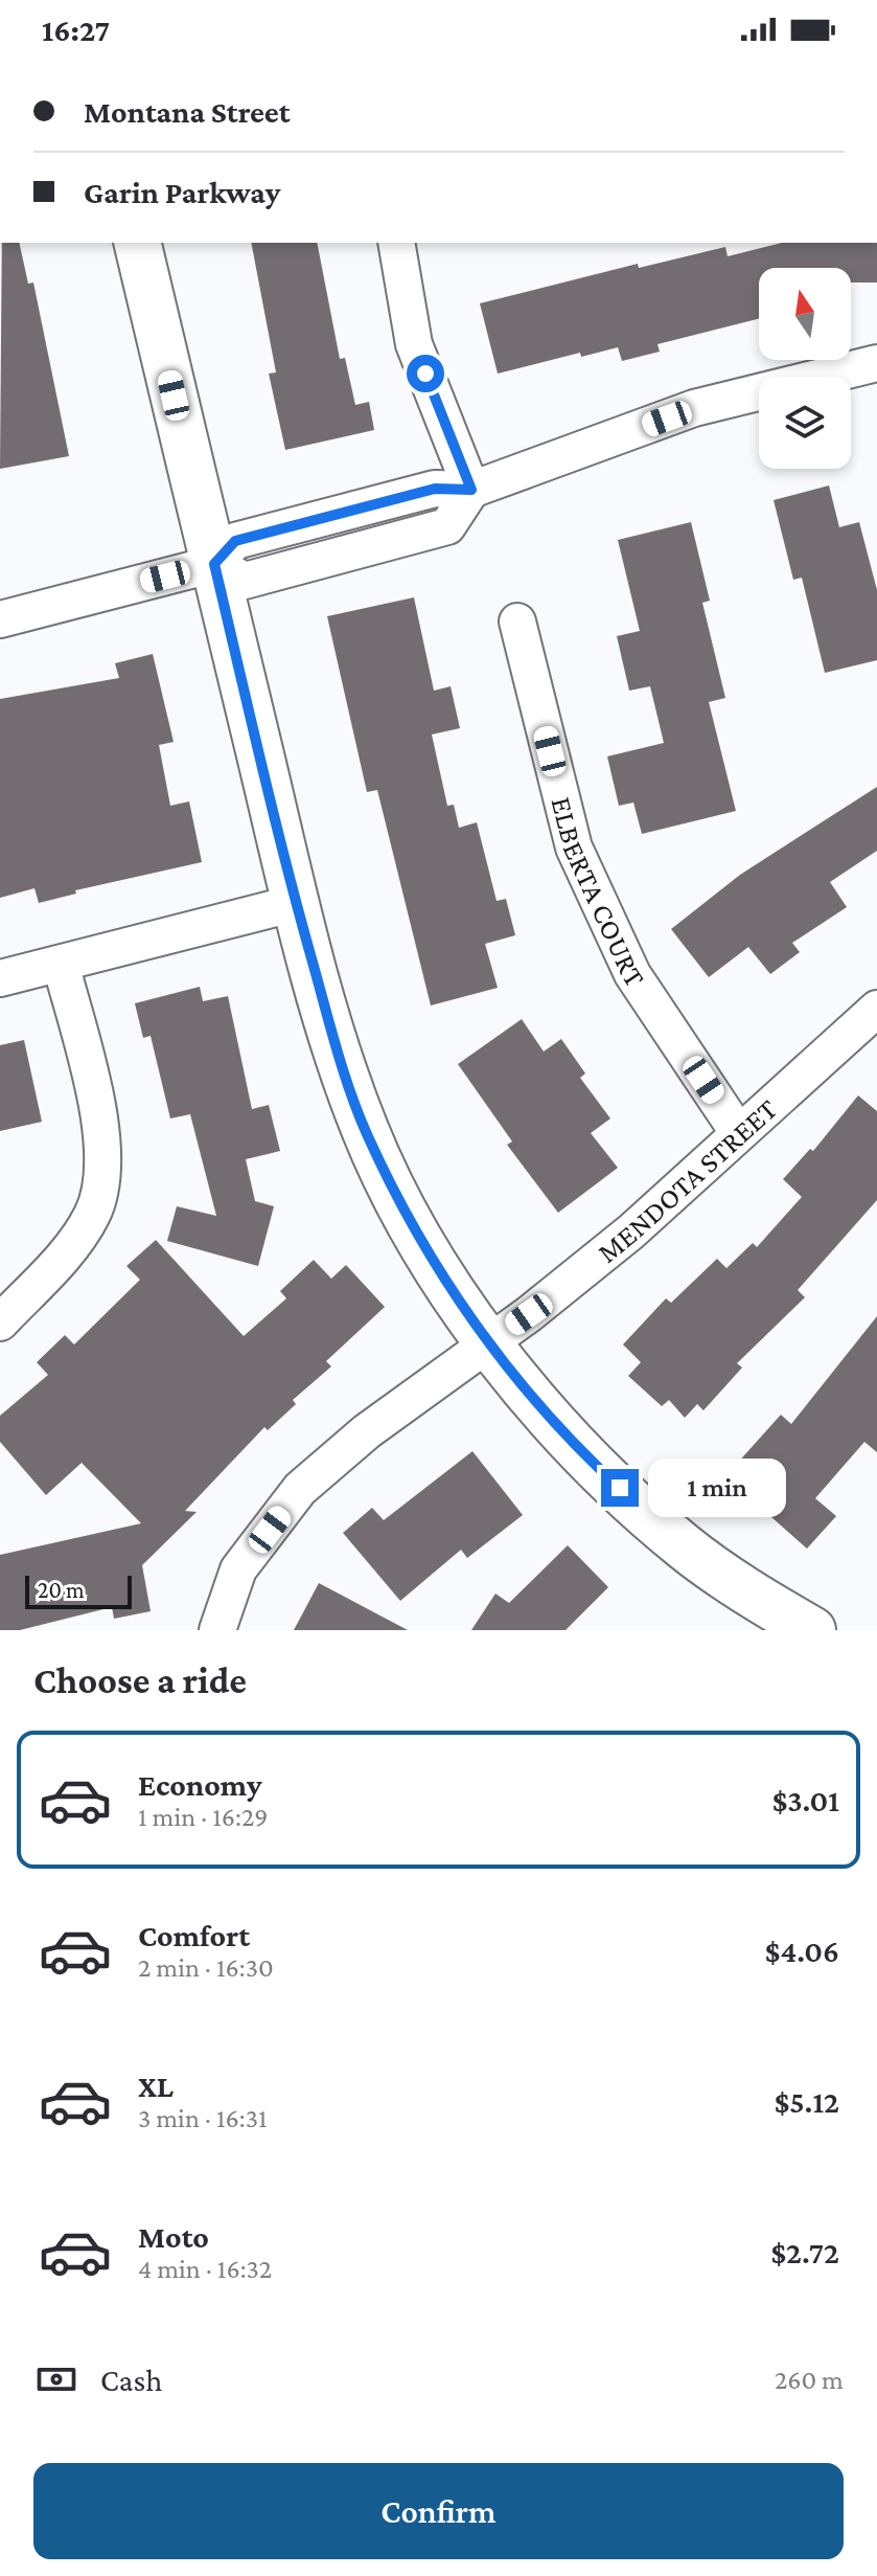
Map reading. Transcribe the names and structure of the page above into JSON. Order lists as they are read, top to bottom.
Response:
{
  "streets": {
    "street": ["ELBERTA COURT", "MENDOTA STREET"]
  },
  "crossings": [
    ["ELBERTA COURT", "MENDOTA STREET"]
  ],
  "scale_bar": "20 m",
  "north": "top",
  "page": {
    "status": "16:27",
    "banner": ["Montana Street", "Garin Parkway"],
    "bubble": "1 min",
    "scale": "20 m",
    "heading": "Choose a ride",
    "list": [
      {
        "name": "Economy",
        "note": "1 min · 16:29",
        "value": "$3.01"
      },
      {
        "name": "Comfort",
        "note": "2 min · 16:30",
        "value": "$4.06"
      },
      {
        "name": "XL",
        "note": "3 min · 16:31",
        "value": "$5.12"
      },
      {
        "name": "Moto",
        "note": "4 min · 16:32",
        "value": "$2.72"
      }
    ],
    "pay": ["Cash", "260 m"],
    "buttons": "Confirm"
  }
}
